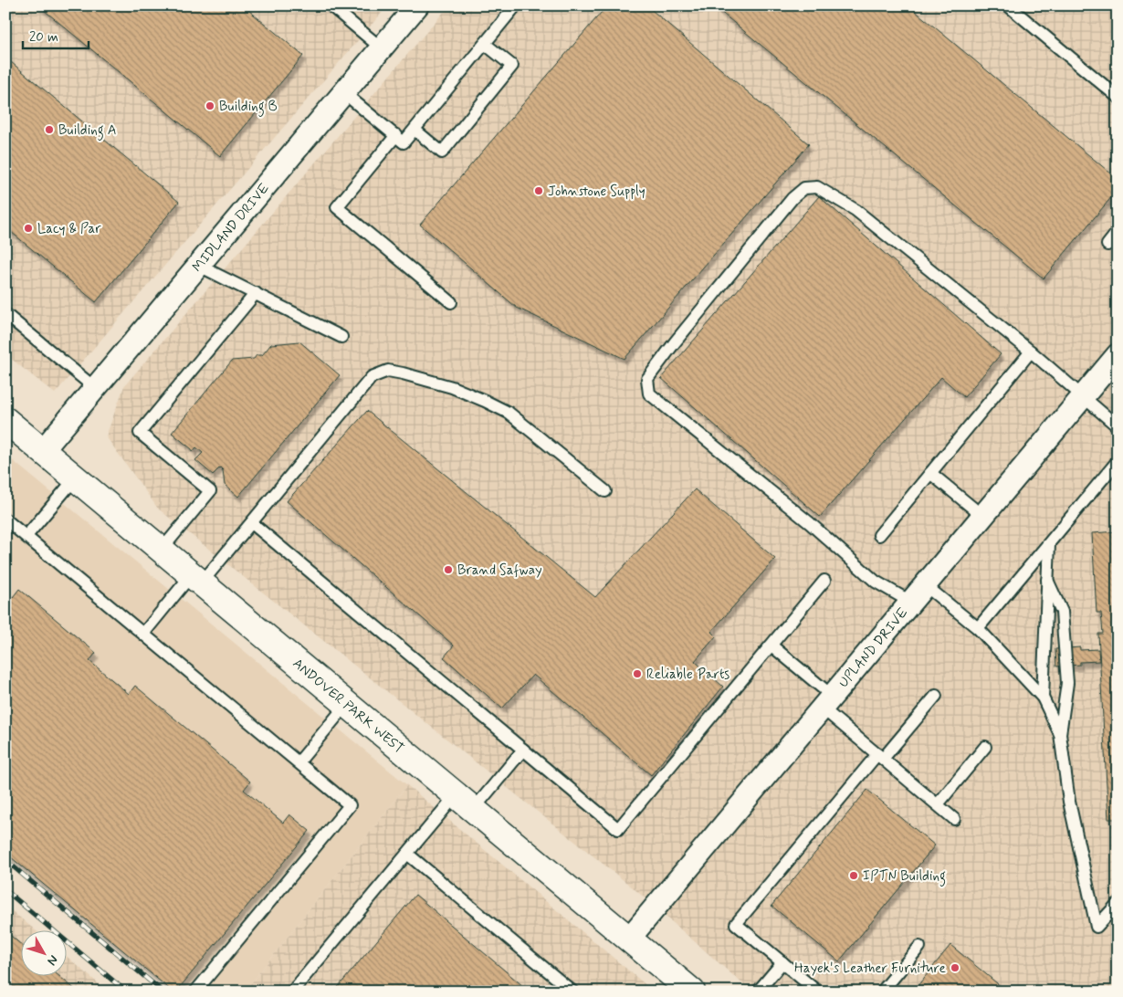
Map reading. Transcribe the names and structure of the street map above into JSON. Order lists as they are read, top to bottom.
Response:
{
  "streets": {
    "street": ["MIDLAND DRIVE", "UPLAND DRIVE", "ANDOVER PARK WEST"]
  },
  "crossings": [
    ["MIDLAND DRIVE", "ANDOVER PARK WEST"],
    ["UPLAND DRIVE", "ANDOVER PARK WEST"]
  ],
  "places": [
    "Building B",
    "Building A",
    "Johnstone Supply",
    "Lacy & Par",
    "Brand Safway",
    "Reliable Parts",
    "IPTN Building",
    "Hayek's Leather Furniture"
  ],
  "scale_bar": "20 m",
  "north": "bottom right"
}
